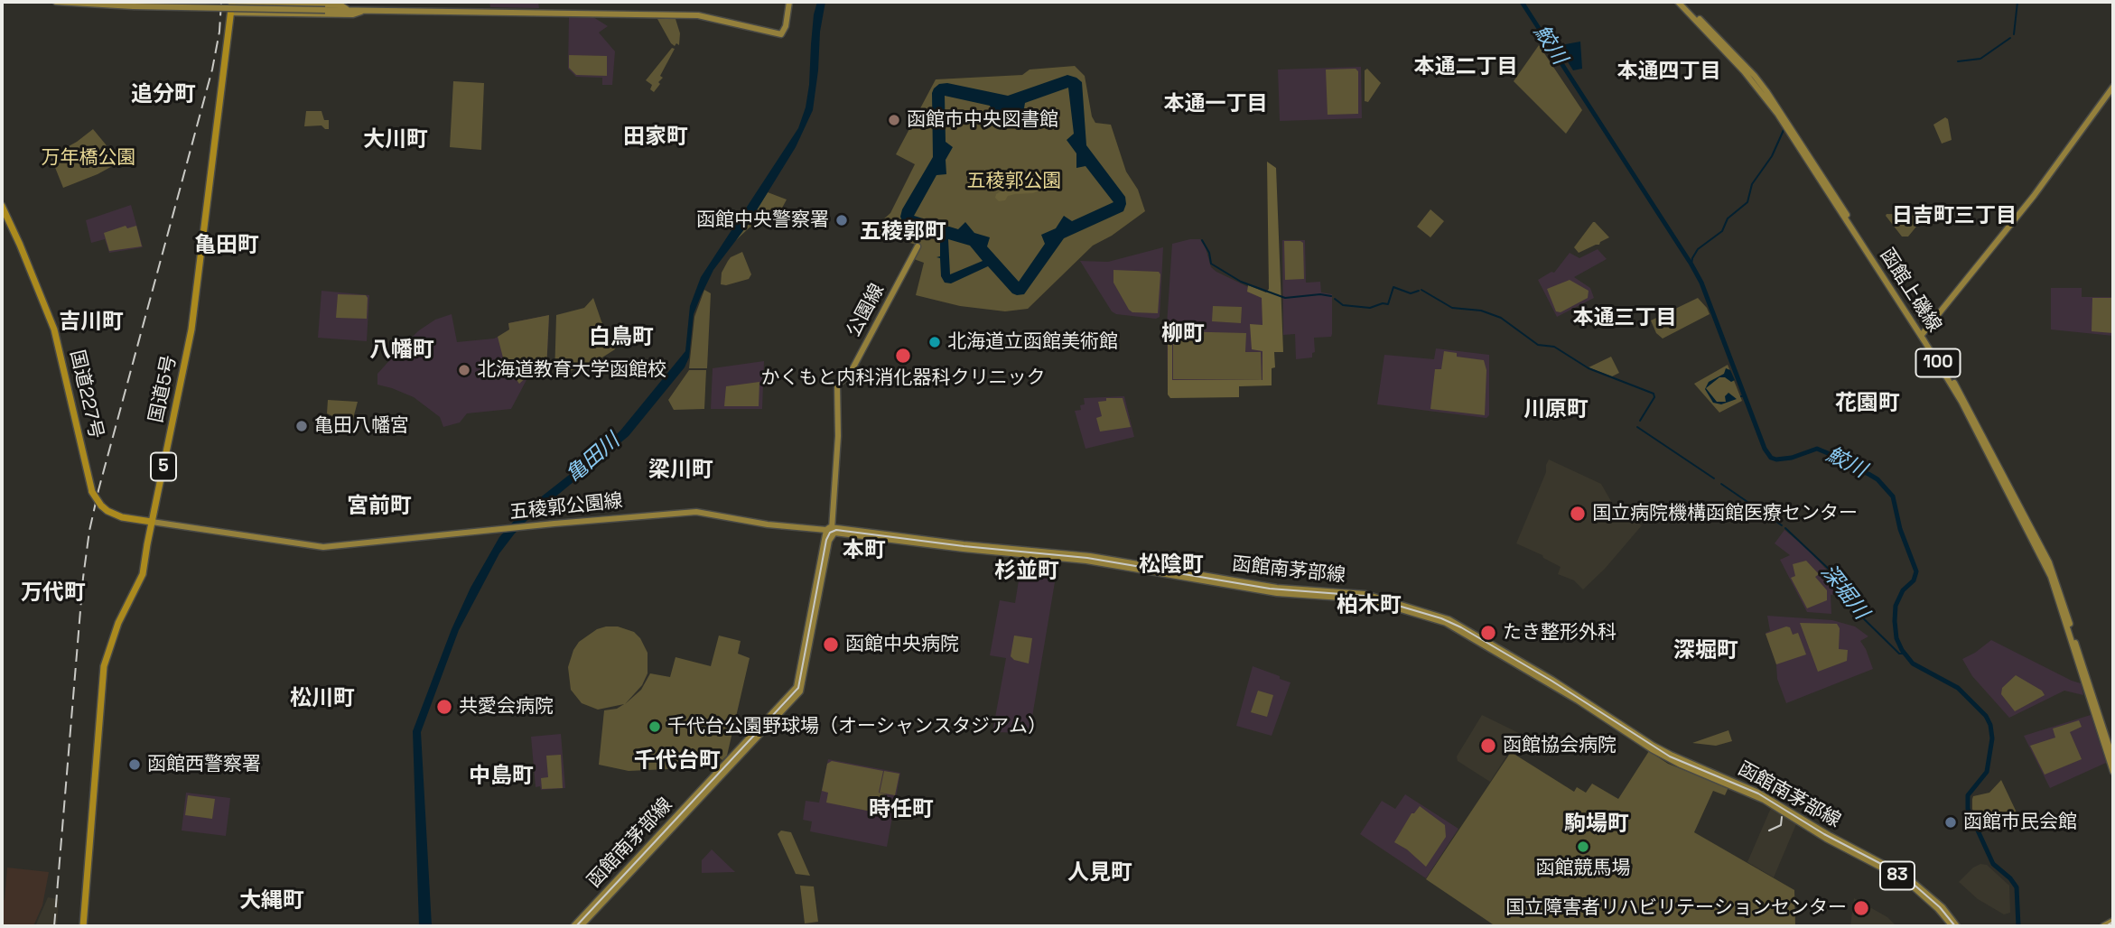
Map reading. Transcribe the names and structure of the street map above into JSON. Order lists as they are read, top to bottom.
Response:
{
  "streets": {
    "highway": ["国道5号", "国道227号", "5"],
    "main road": [
      "函館上磯線",
      "公園線",
      "100",
      "五稜郭公園線",
      "函館南茅部線",
      "83"
    ]
  },
  "crossings": [
    ["公園線", "五稜郭公園線"],
    ["公園線", "函館南茅部線"],
    ["国道5号", "国道227号"],
    ["国道5号", "五稜郭公園線"],
    ["国道227号", "五稜郭公園線"],
    ["五稜郭公園線", "函館南茅部線"]
  ],
  "districts": [
    "本通二丁目",
    "本通四丁目",
    "追分町",
    "本通一丁目",
    "田家町",
    "大川町",
    "日吉町三丁目",
    "五稜郭町",
    "亀田町",
    "本通三丁目",
    "吉川町",
    "柳町",
    "白鳥町",
    "八幡町",
    "花園町",
    "川原町",
    "梁川町",
    "宮前町",
    "本町",
    "松陰町",
    "杉並町",
    "万代町",
    "柏木町",
    "深堀町",
    "松川町",
    "千代台町",
    "中島町",
    "時任町",
    "駒場町",
    "人見町",
    "大縄町"
  ],
  "water": ["鮫川", "亀田川", "深堀川"],
  "parks": ["万年橋公園", "五稜郭公園"],
  "places": [
    "函館市中央図書館",
    "函館中央警察署",
    "北海道立函館美術館",
    "かくもと内科消化器科クリニック",
    "北海道教育大学函館校",
    "亀田八幡宮",
    "国立病院機構函館医療センター",
    "たき整形外科",
    "函館中央病院",
    "共愛会病院",
    "千代台公園野球場（オーシャンスタジアム）",
    "函館協会病院",
    "函館西警察署",
    "函館市民会館",
    "函館競馬場",
    "国立障害者リハビリテーションセンター"
  ]
}
